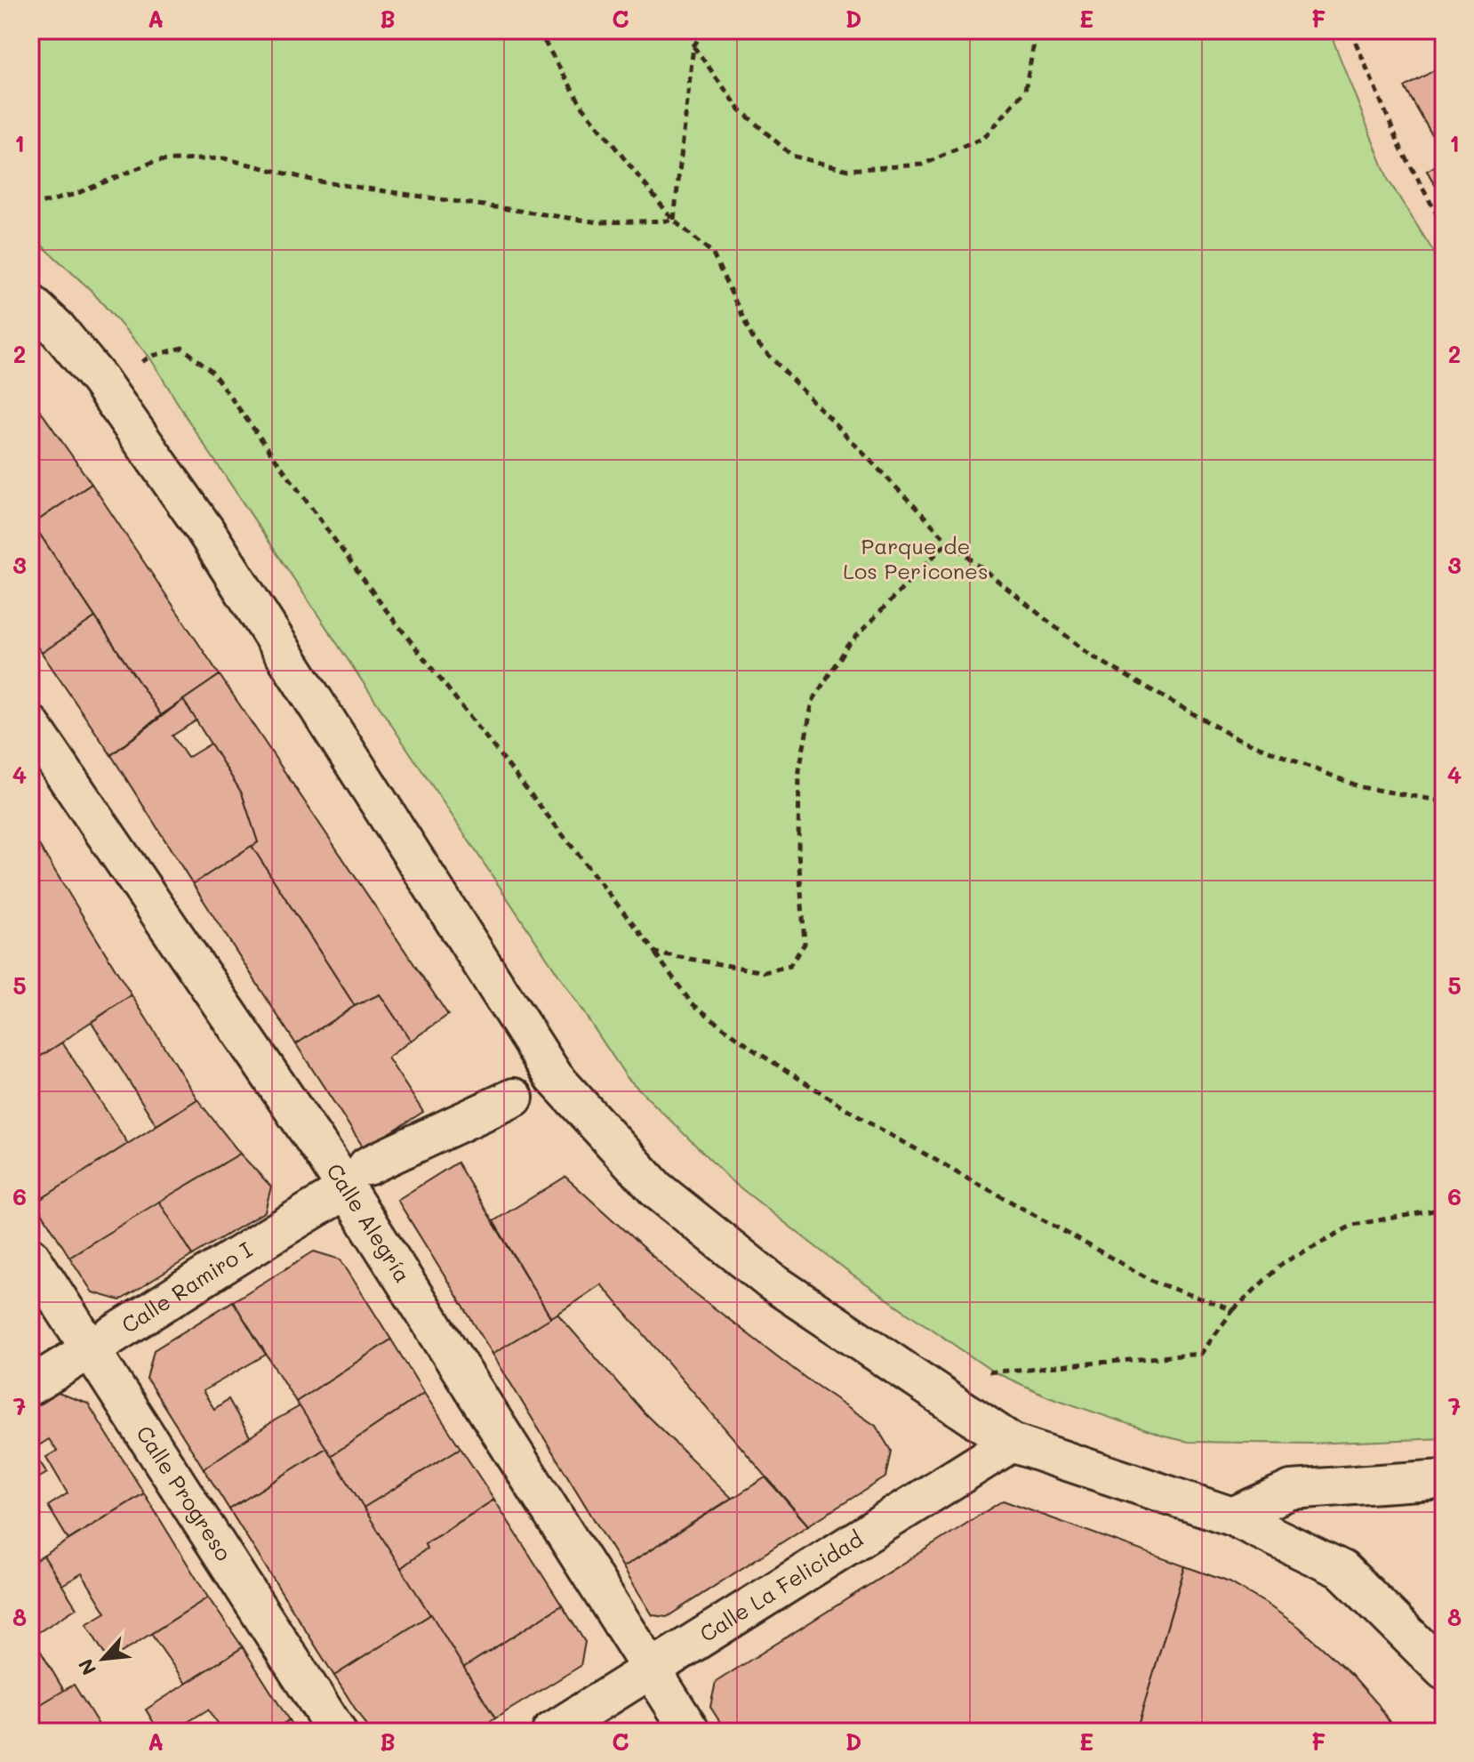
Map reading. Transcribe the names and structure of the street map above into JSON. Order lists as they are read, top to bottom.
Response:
{
  "streets": {
    "street": [
      "Calle Alegría",
      "Calle Ramiro I",
      "Calle Progreso",
      "Calle La Felicidad"
    ]
  },
  "crossings": [
    ["Calle Alegría", "Calle Ramiro I"],
    ["Calle Alegría", "Calle La Felicidad"],
    ["Calle Ramiro I", "Calle Progreso"]
  ],
  "parks": ["Parque de Los Pericones"],
  "north": "bottom left",
  "grid": {
    "columns": [
      "A",
      "B",
      "C",
      "D",
      "E",
      "F"
    ],
    "rows": [
      "1",
      "2",
      "3",
      "4",
      "5",
      "6",
      "7",
      "8"
    ]
  }
}
